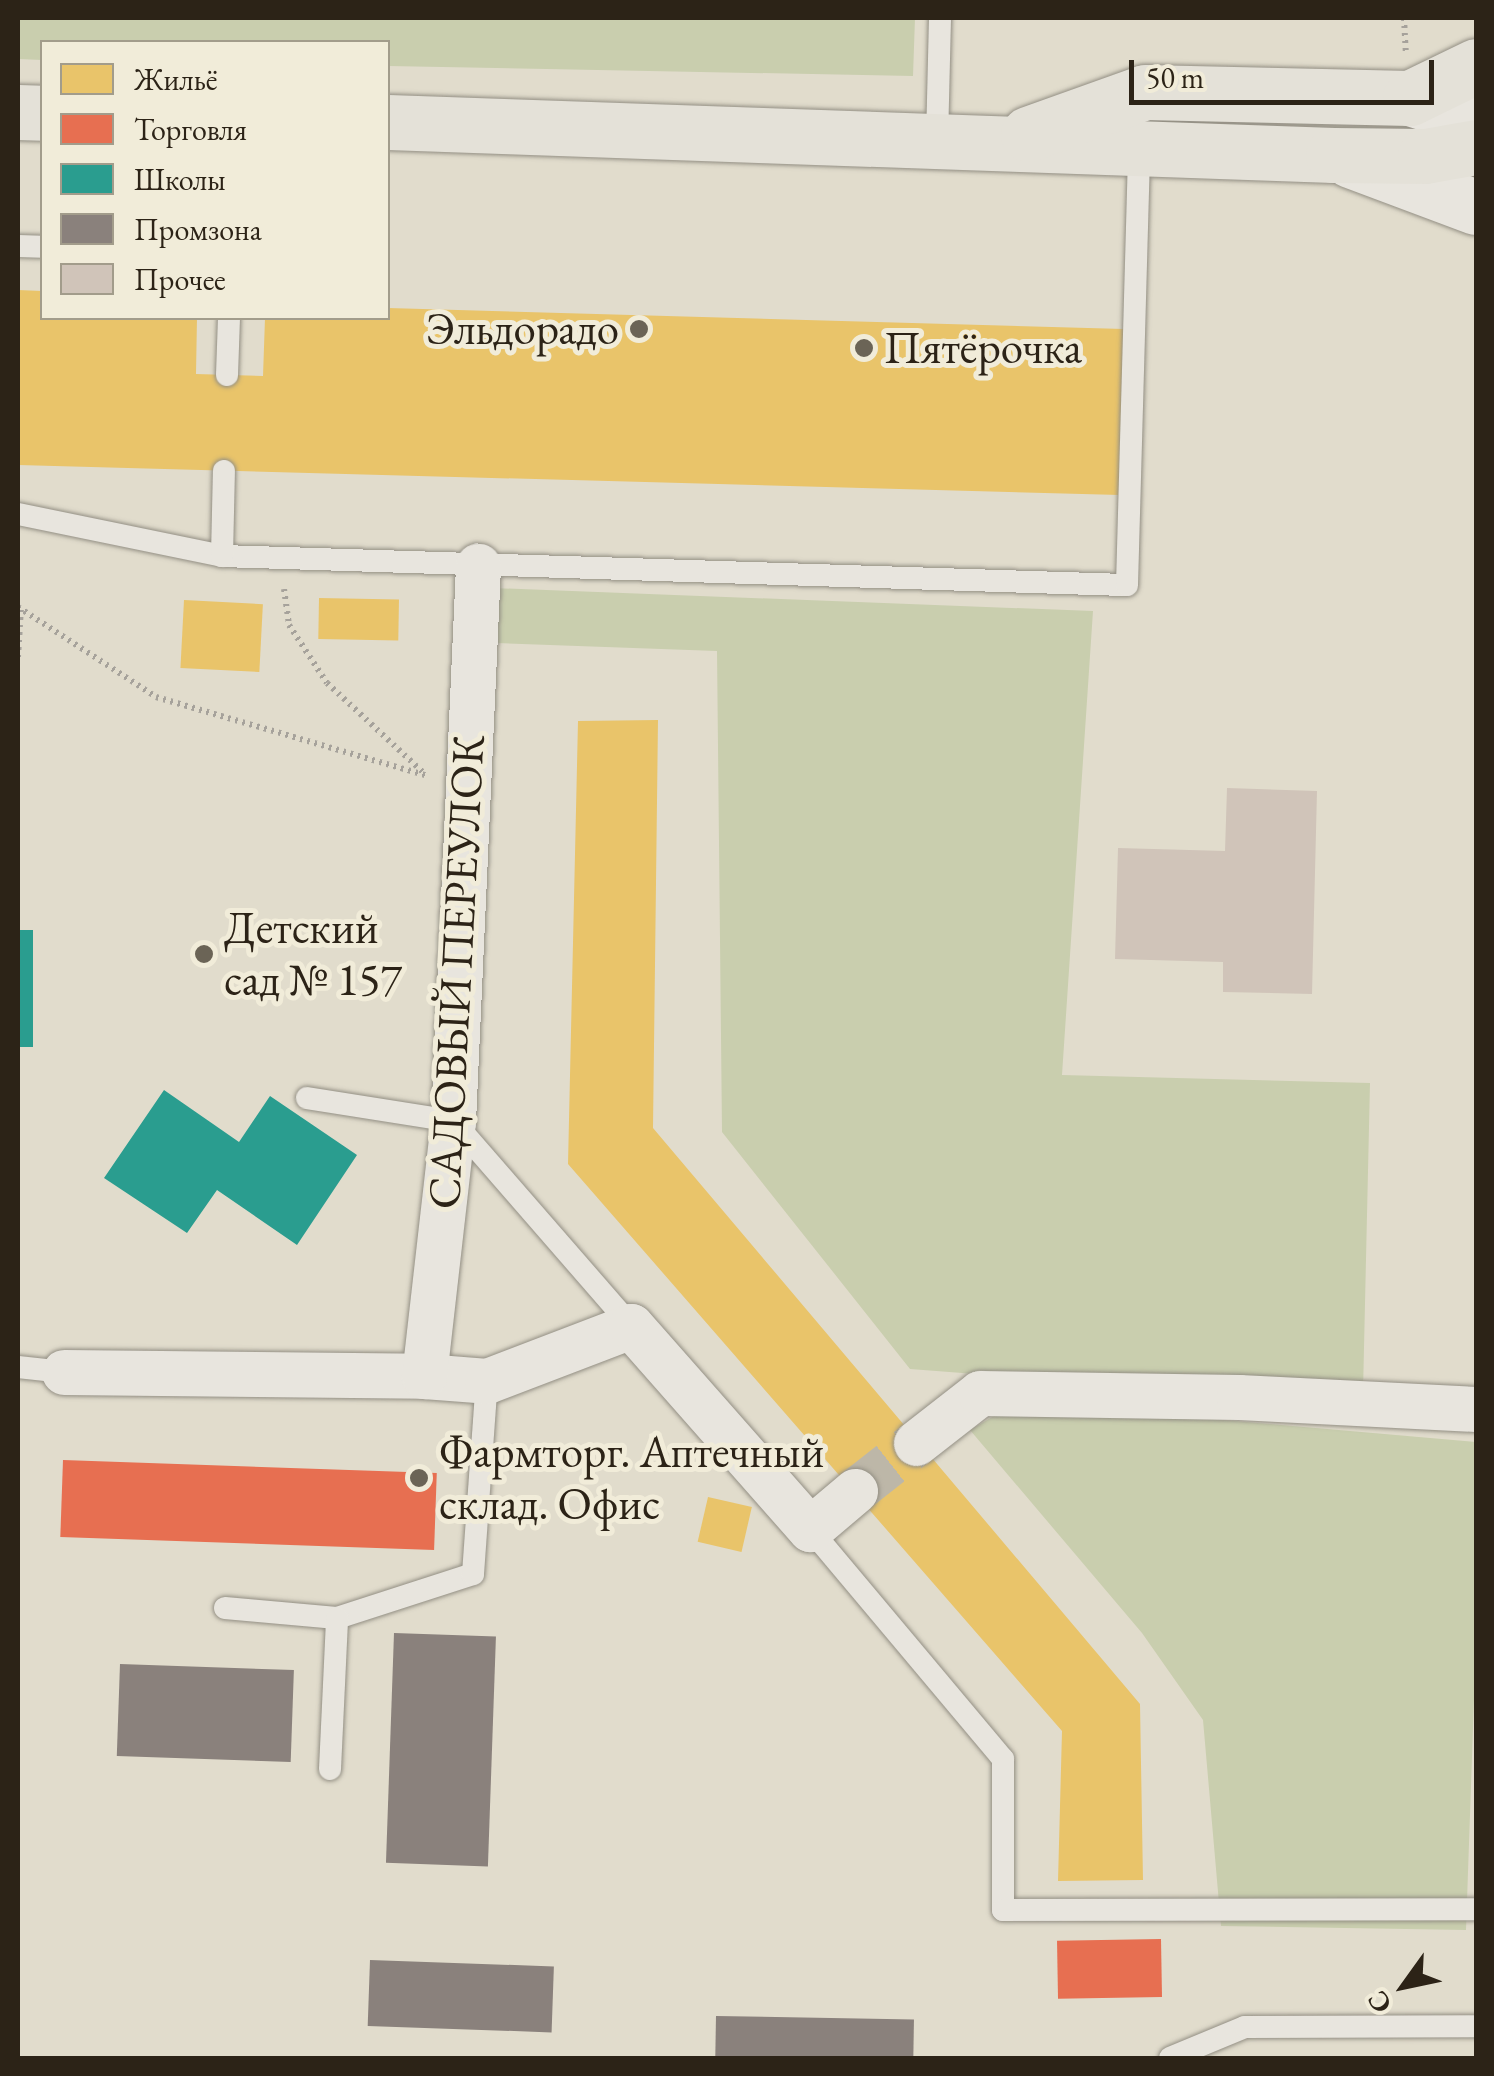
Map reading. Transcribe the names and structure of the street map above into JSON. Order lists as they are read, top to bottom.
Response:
{
  "streets": {
    "street": ["САДОВЫЙ ПЕРЕУЛОК"]
  },
  "places": [
    "Эльдорадо",
    "Пятёрочка",
    "Детский сад № 157",
    "Фармторг. Аптечный склад. Офис"
  ],
  "legend": [
    "Жильё",
    "Торговля",
    "Школы",
    "Промзона",
    "Прочее"
  ],
  "scale_bar": "50 m",
  "north": "bottom left"
}
